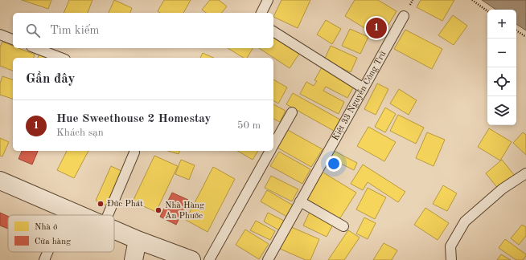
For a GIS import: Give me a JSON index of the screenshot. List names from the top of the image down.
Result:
{
  "streets": {
    "lane": ["Kiệt 33 Nguyễn Công Trứ"]
  },
  "places": ["Đức Phát", "Nhà Hàng An Phước"],
  "legend": ["Nhà ở", "Cửa hàng"],
  "page": {
    "map_buttons": ["+", "−"],
    "search": "Tìm kiếm",
    "pins": "1",
    "heading": "Gần đây",
    "list": [
      {
        "mark": "1",
        "name": "Hue Sweethouse 2 Homestay",
        "note": "Khách sạn",
        "value": "50 m"
      }
    ]
  }
}
